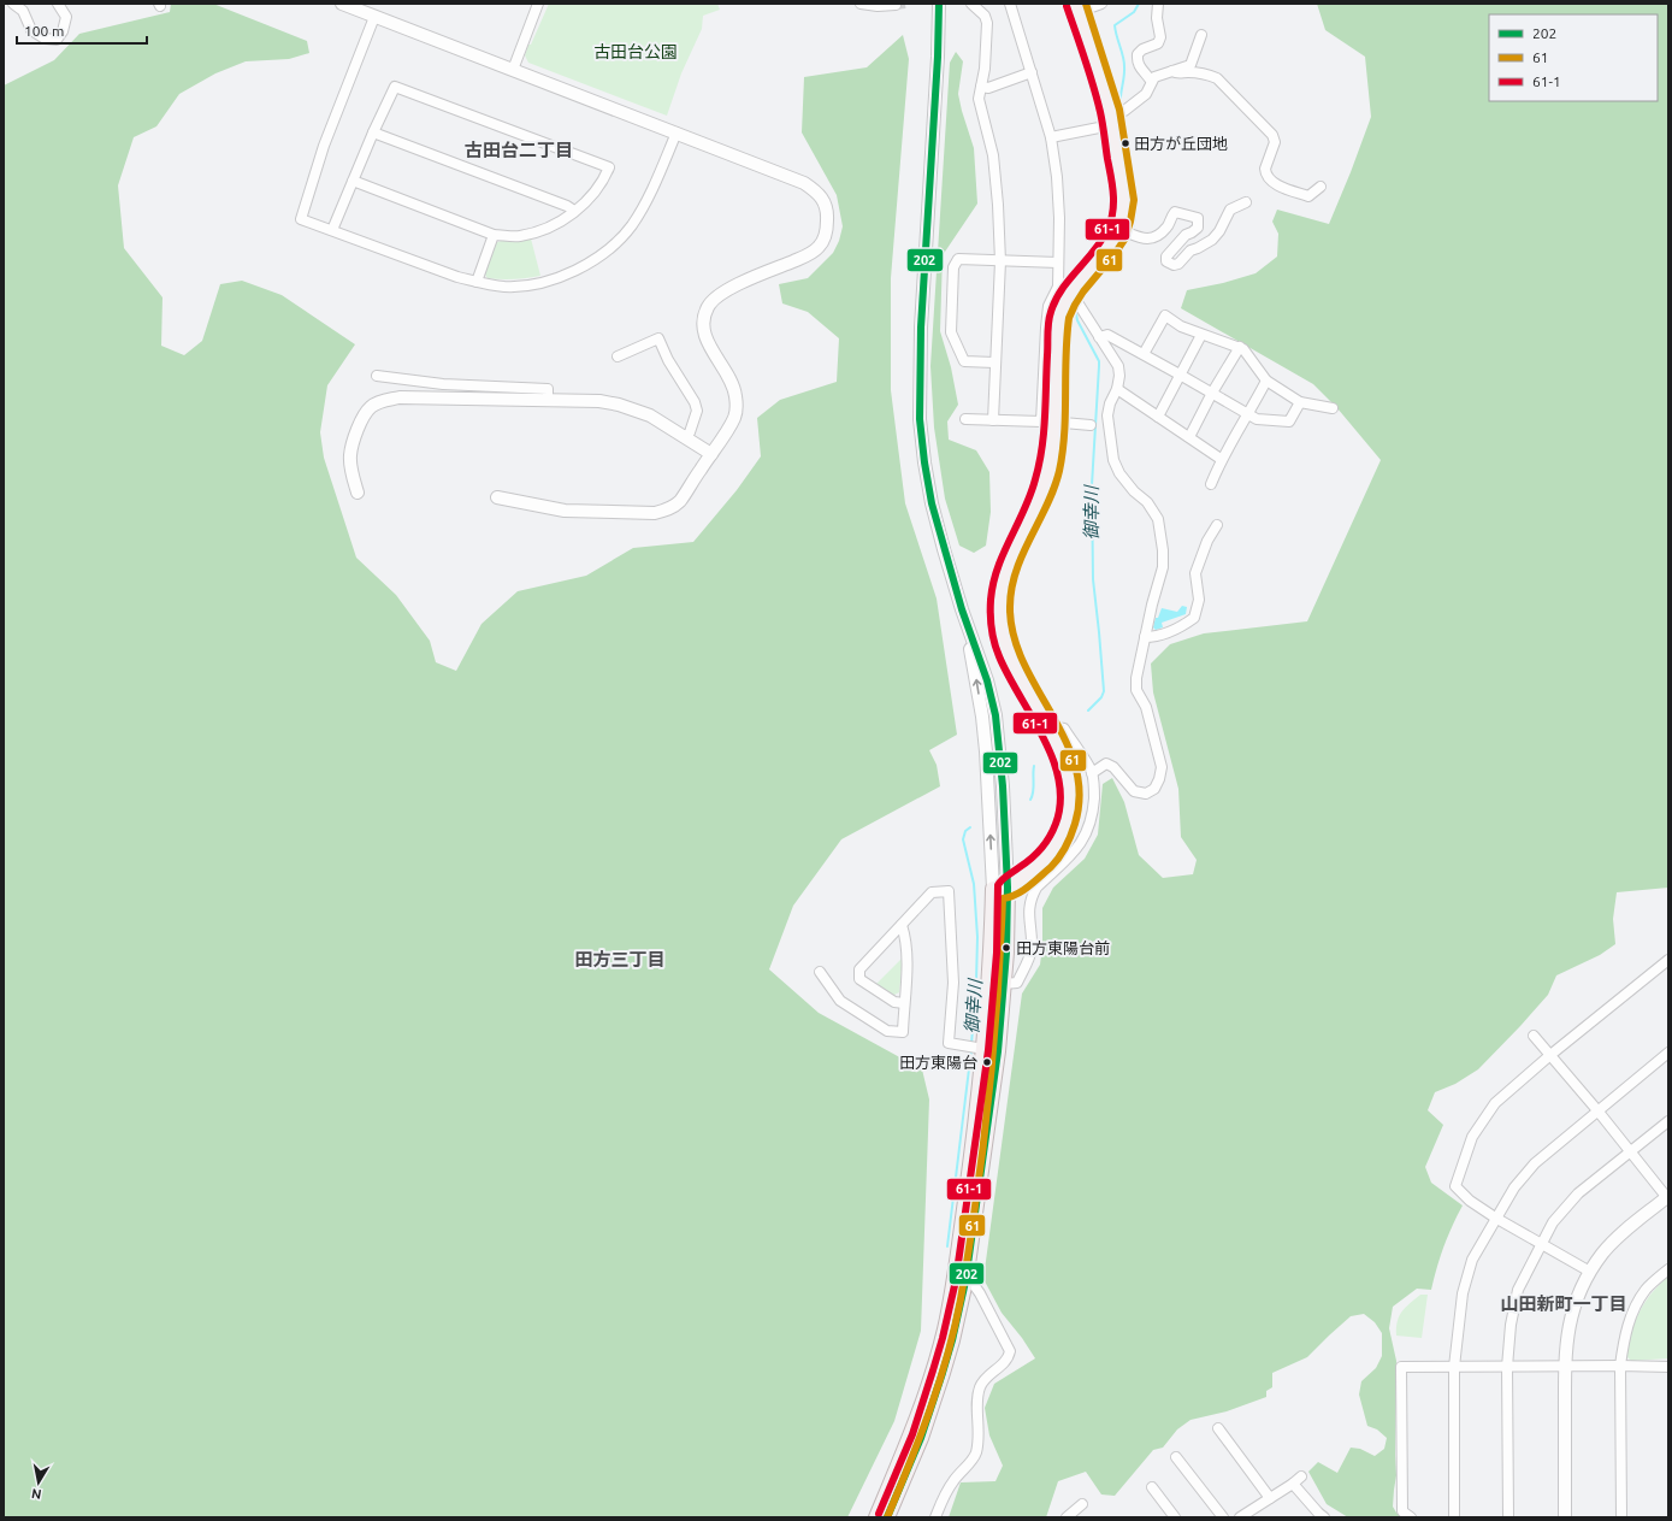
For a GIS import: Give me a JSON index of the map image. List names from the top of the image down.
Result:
{
  "districts": ["古田台二丁目", "田方三丁目", "山田新町一丁目"],
  "water": ["御幸川"],
  "parks": ["古田台公園"],
  "places": ["田方が丘団地", "田方東陽台前", "田方東陽台"],
  "lines": ["transit line 202", "transit line 61", "transit line 61-1"],
  "legend": ["202", "61", "61-1"],
  "scale_bar": "100 m",
  "north": "bottom"
}
